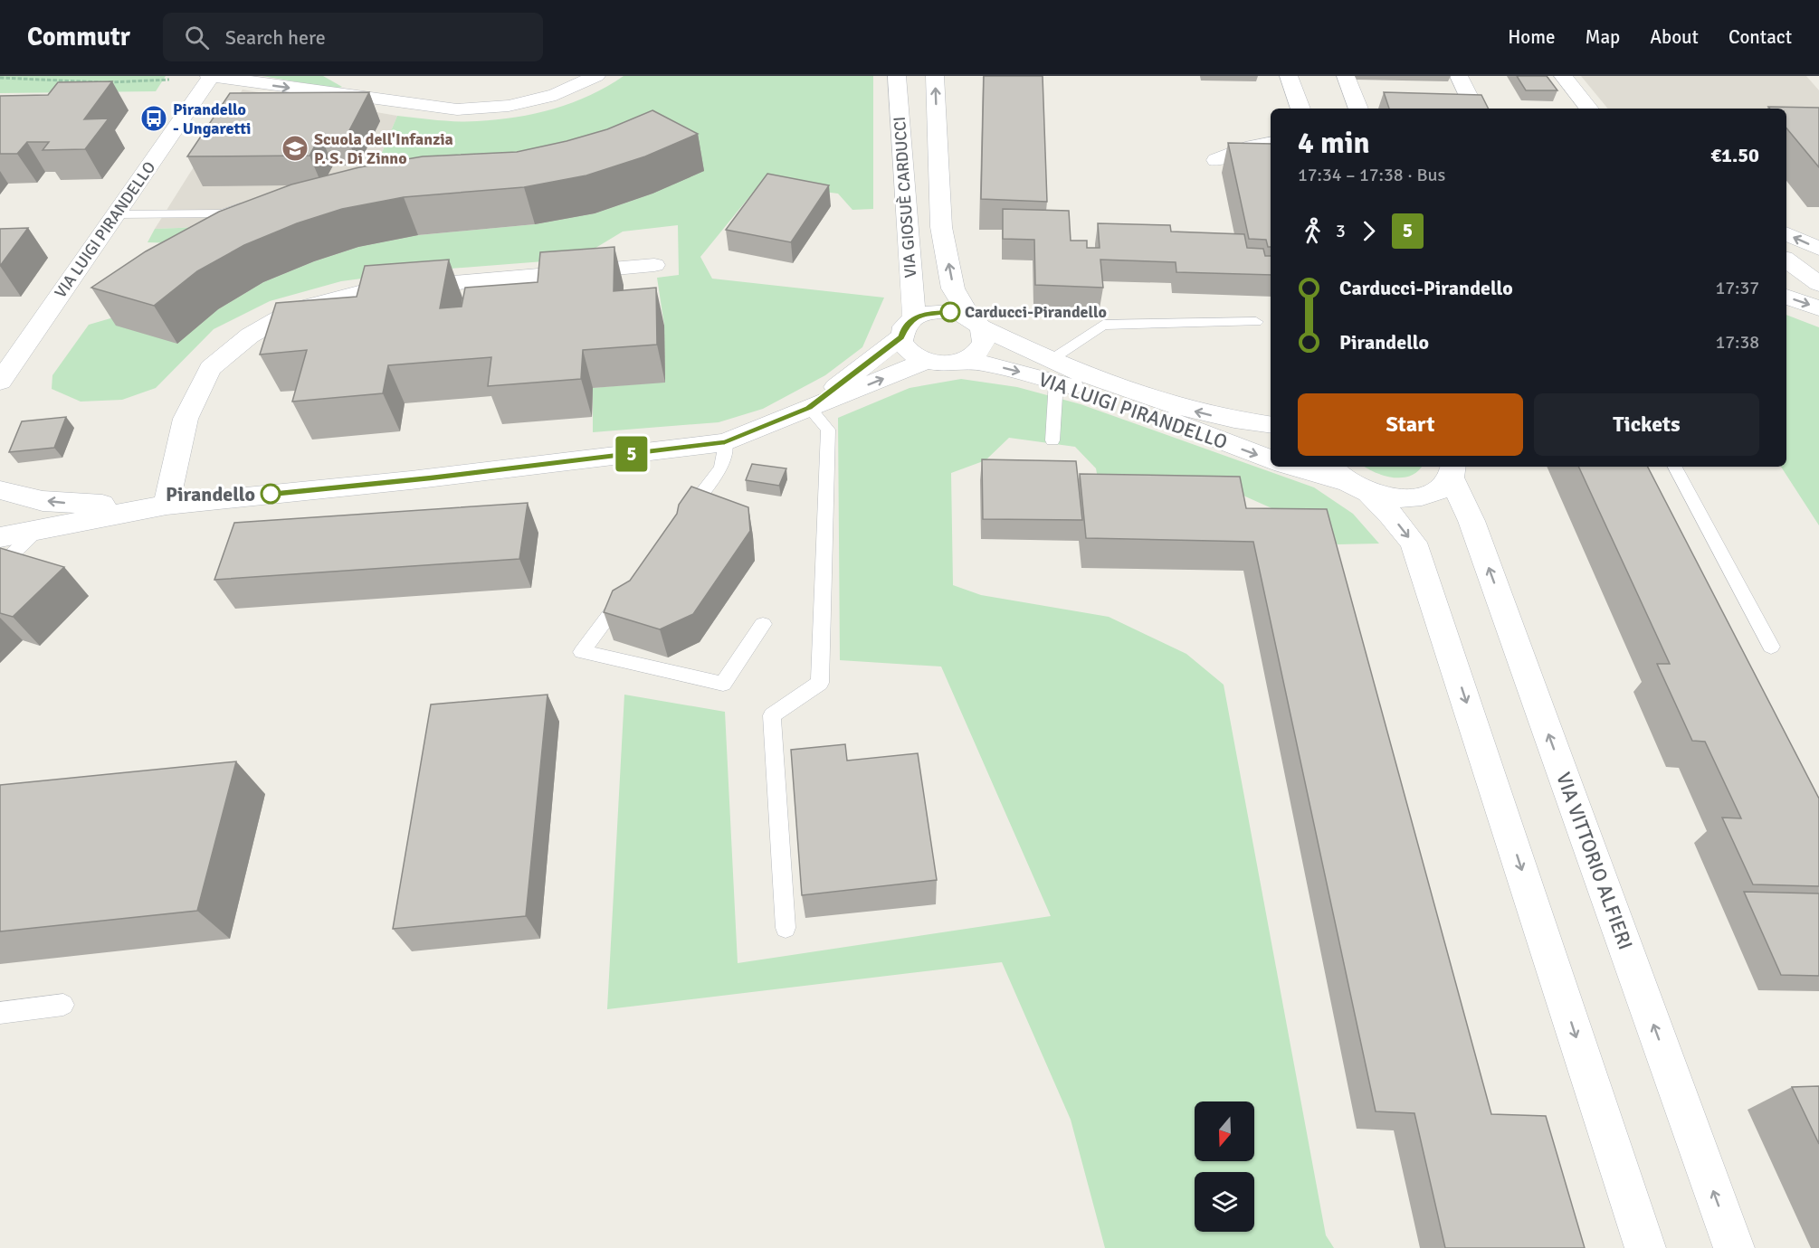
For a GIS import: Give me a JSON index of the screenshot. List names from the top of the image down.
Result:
{
  "streets": {
    "street": ["VIA GIOSUÈ CARDUCCI", "VIA LUIGI PIRANDELLO", "VIA VITTORIO ALFIERI"]
  },
  "crossings": [
    ["VIA GIOSUÈ CARDUCCI", "VIA LUIGI PIRANDELLO"]
  ],
  "places": {
    "bus stop": ["Pirandello - Ungaretti"],
    "school or university": ["Scuola dell'Infanzia P. S. Di Zinno"],
    "other": ["Carducci-Pirandello", "Pirandello"]
  },
  "lines": ["bus line 5"],
  "north": "bottom",
  "page": {
    "header": "Commutr",
    "search": "Search here",
    "nav": [
      "Home",
      "Map",
      "About",
      "Contact"
    ],
    "on_map": "5",
    "heading": ["4 min", "17:34 – 17:38 · Bus", "€1.50"],
    "legs": ["3", "5"],
    "list": [
      {
        "name": "Carducci-Pirandello",
        "value": "17:37"
      },
      {
        "name": "Pirandello",
        "value": "17:38"
      }
    ],
    "buttons": ["Start", "Tickets"]
  }
}
